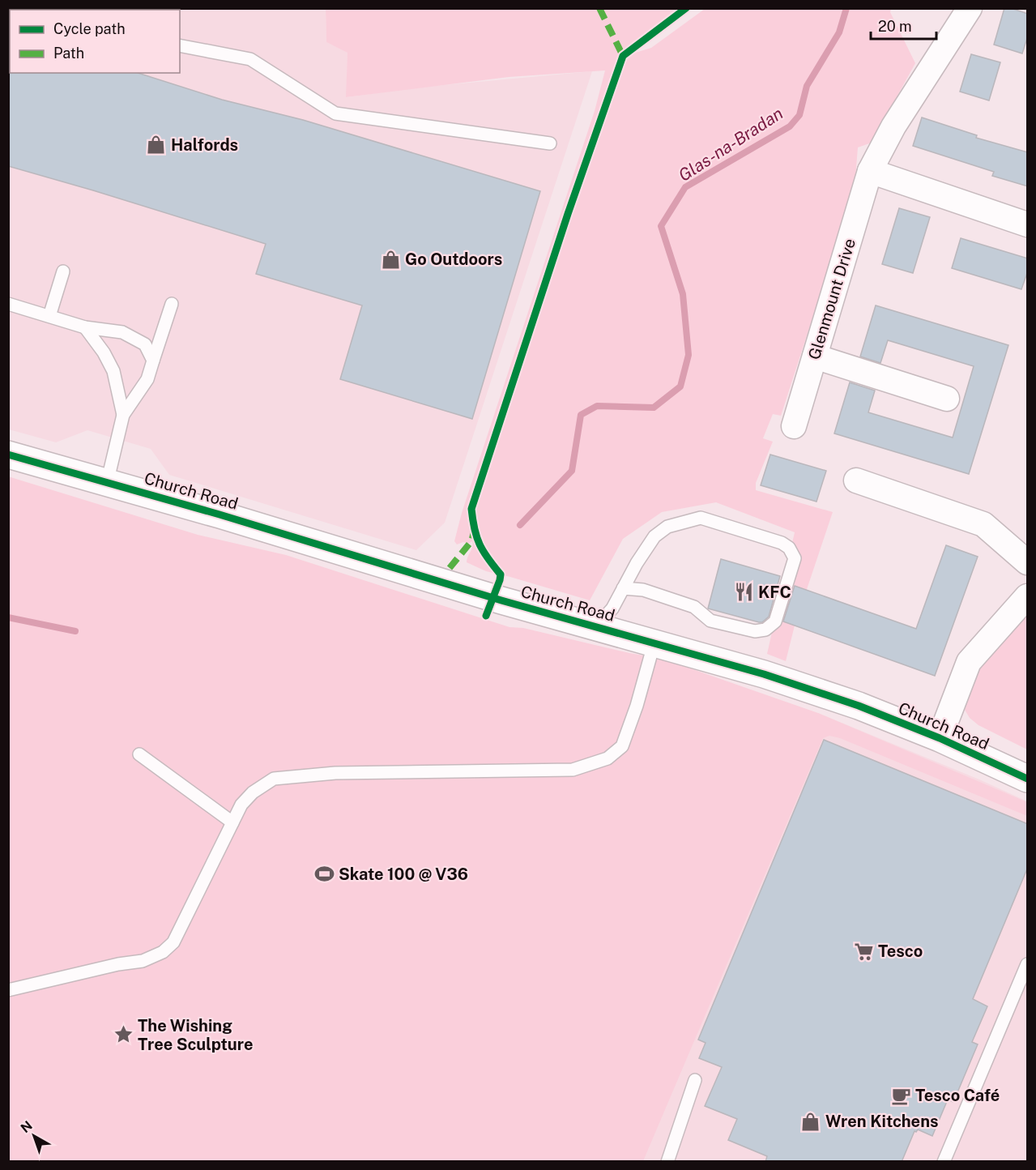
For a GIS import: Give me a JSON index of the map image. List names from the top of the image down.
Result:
{
  "streets": {
    "street": ["Glenmount Drive", "Church Road"]
  },
  "water": ["Glas-na-Bradan"],
  "places": {
    "shop": ["Halfords", "Go Outdoors", "Wren Kitchens"],
    "restaurant": ["KFC"],
    "sports": ["Skate 100 @ V36"],
    "supermarket": ["Tesco"],
    "place": ["The Wishing Tree Sculpture"],
    "cafe": ["Tesco Café"]
  },
  "legend": ["Cycle path", "Path"],
  "scale_bar": "20 m",
  "north": "top left"
}
